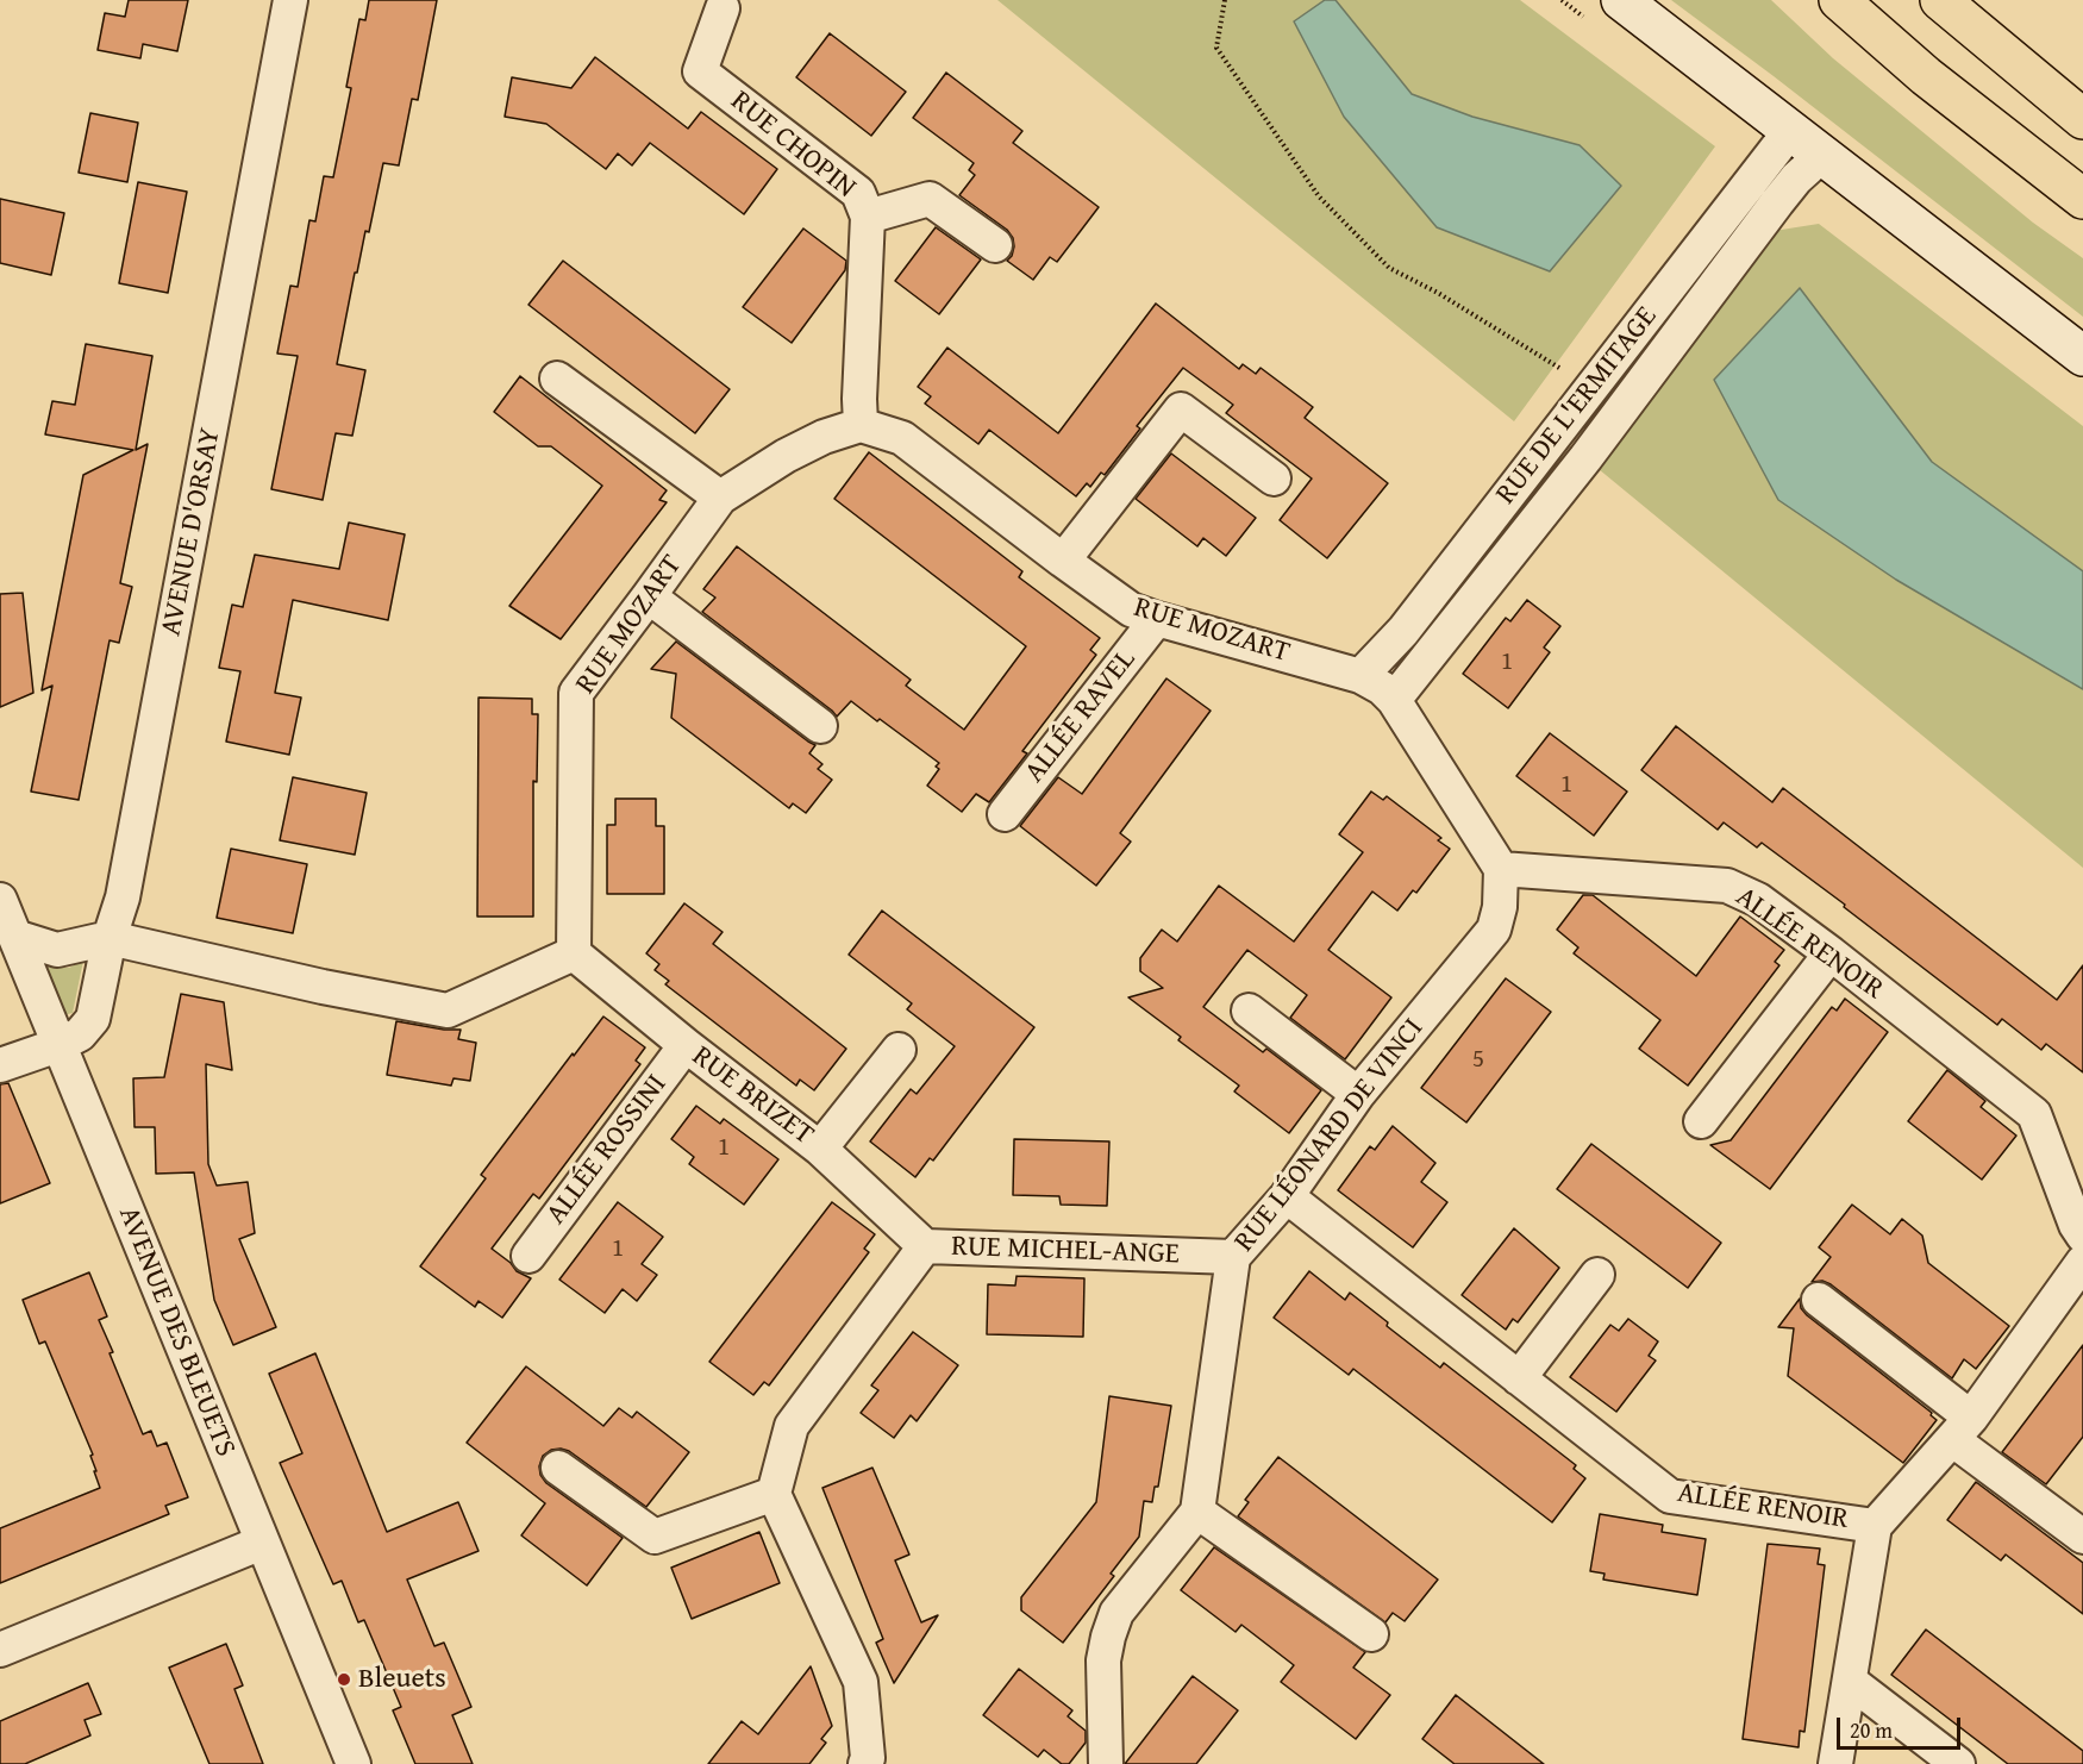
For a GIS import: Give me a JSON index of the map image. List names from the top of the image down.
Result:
{
  "streets": {
    "street": [
      "RUE CHOPIN",
      "RUE DE L'ERMITAGE",
      "AVENUE D'ORSAY",
      "RUE MOZART",
      "ALLÉE RAVEL",
      "ALLÉE RENOIR",
      "RUE BRIZET",
      "RUE LÉONARD DE VINCI",
      "ALLÉE ROSSINI",
      "RUE MICHEL-ANGE",
      "AVENUE DES BLEUETS"
    ]
  },
  "crossings": [
    ["RUE CHOPIN", "RUE MOZART"],
    ["RUE DE L'ERMITAGE", "RUE MOZART"],
    ["AVENUE D'ORSAY", "AVENUE DES BLEUETS"],
    ["RUE MOZART", "ALLÉE RAVEL"],
    ["RUE MOZART", "RUE BRIZET"],
    ["ALLÉE RENOIR", "RUE LÉONARD DE VINCI"],
    ["RUE BRIZET", "ALLÉE ROSSINI"],
    ["RUE BRIZET", "RUE MICHEL-ANGE"],
    ["RUE LÉONARD DE VINCI", "RUE MICHEL-ANGE"]
  ],
  "places": ["Bleuets"],
  "house_numbers": [
    "1",
    "1",
    "5",
    "1",
    "1"
  ],
  "scale_bar": "20 m"
}
